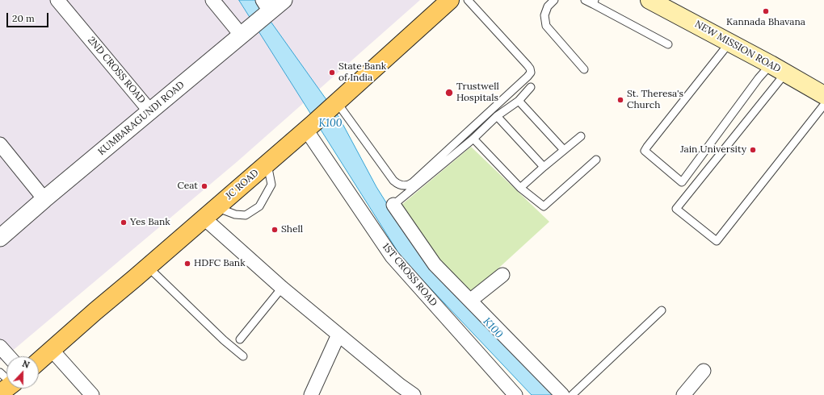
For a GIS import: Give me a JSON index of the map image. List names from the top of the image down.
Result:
{
  "streets": {
    "main road": ["NEW MISSION ROAD", "JC ROAD"],
    "street": ["2ND CROSS ROAD", "KUMBARAGUNDI ROAD", "1ST CROSS ROAD"]
  },
  "crossings": [
    ["2ND CROSS ROAD", "KUMBARAGUNDI ROAD"],
    ["JC ROAD", "1ST CROSS ROAD"]
  ],
  "water": ["K100"],
  "places": [
    "Kannada Bhavana",
    "State Bank of India",
    "Trustwell Hospitals",
    "St. Theresa's Church",
    "Jain University",
    "Ceat",
    "Yes Bank",
    "Shell",
    "HDFC Bank"
  ],
  "scale_bar": "20 m",
  "north": "top"
}
